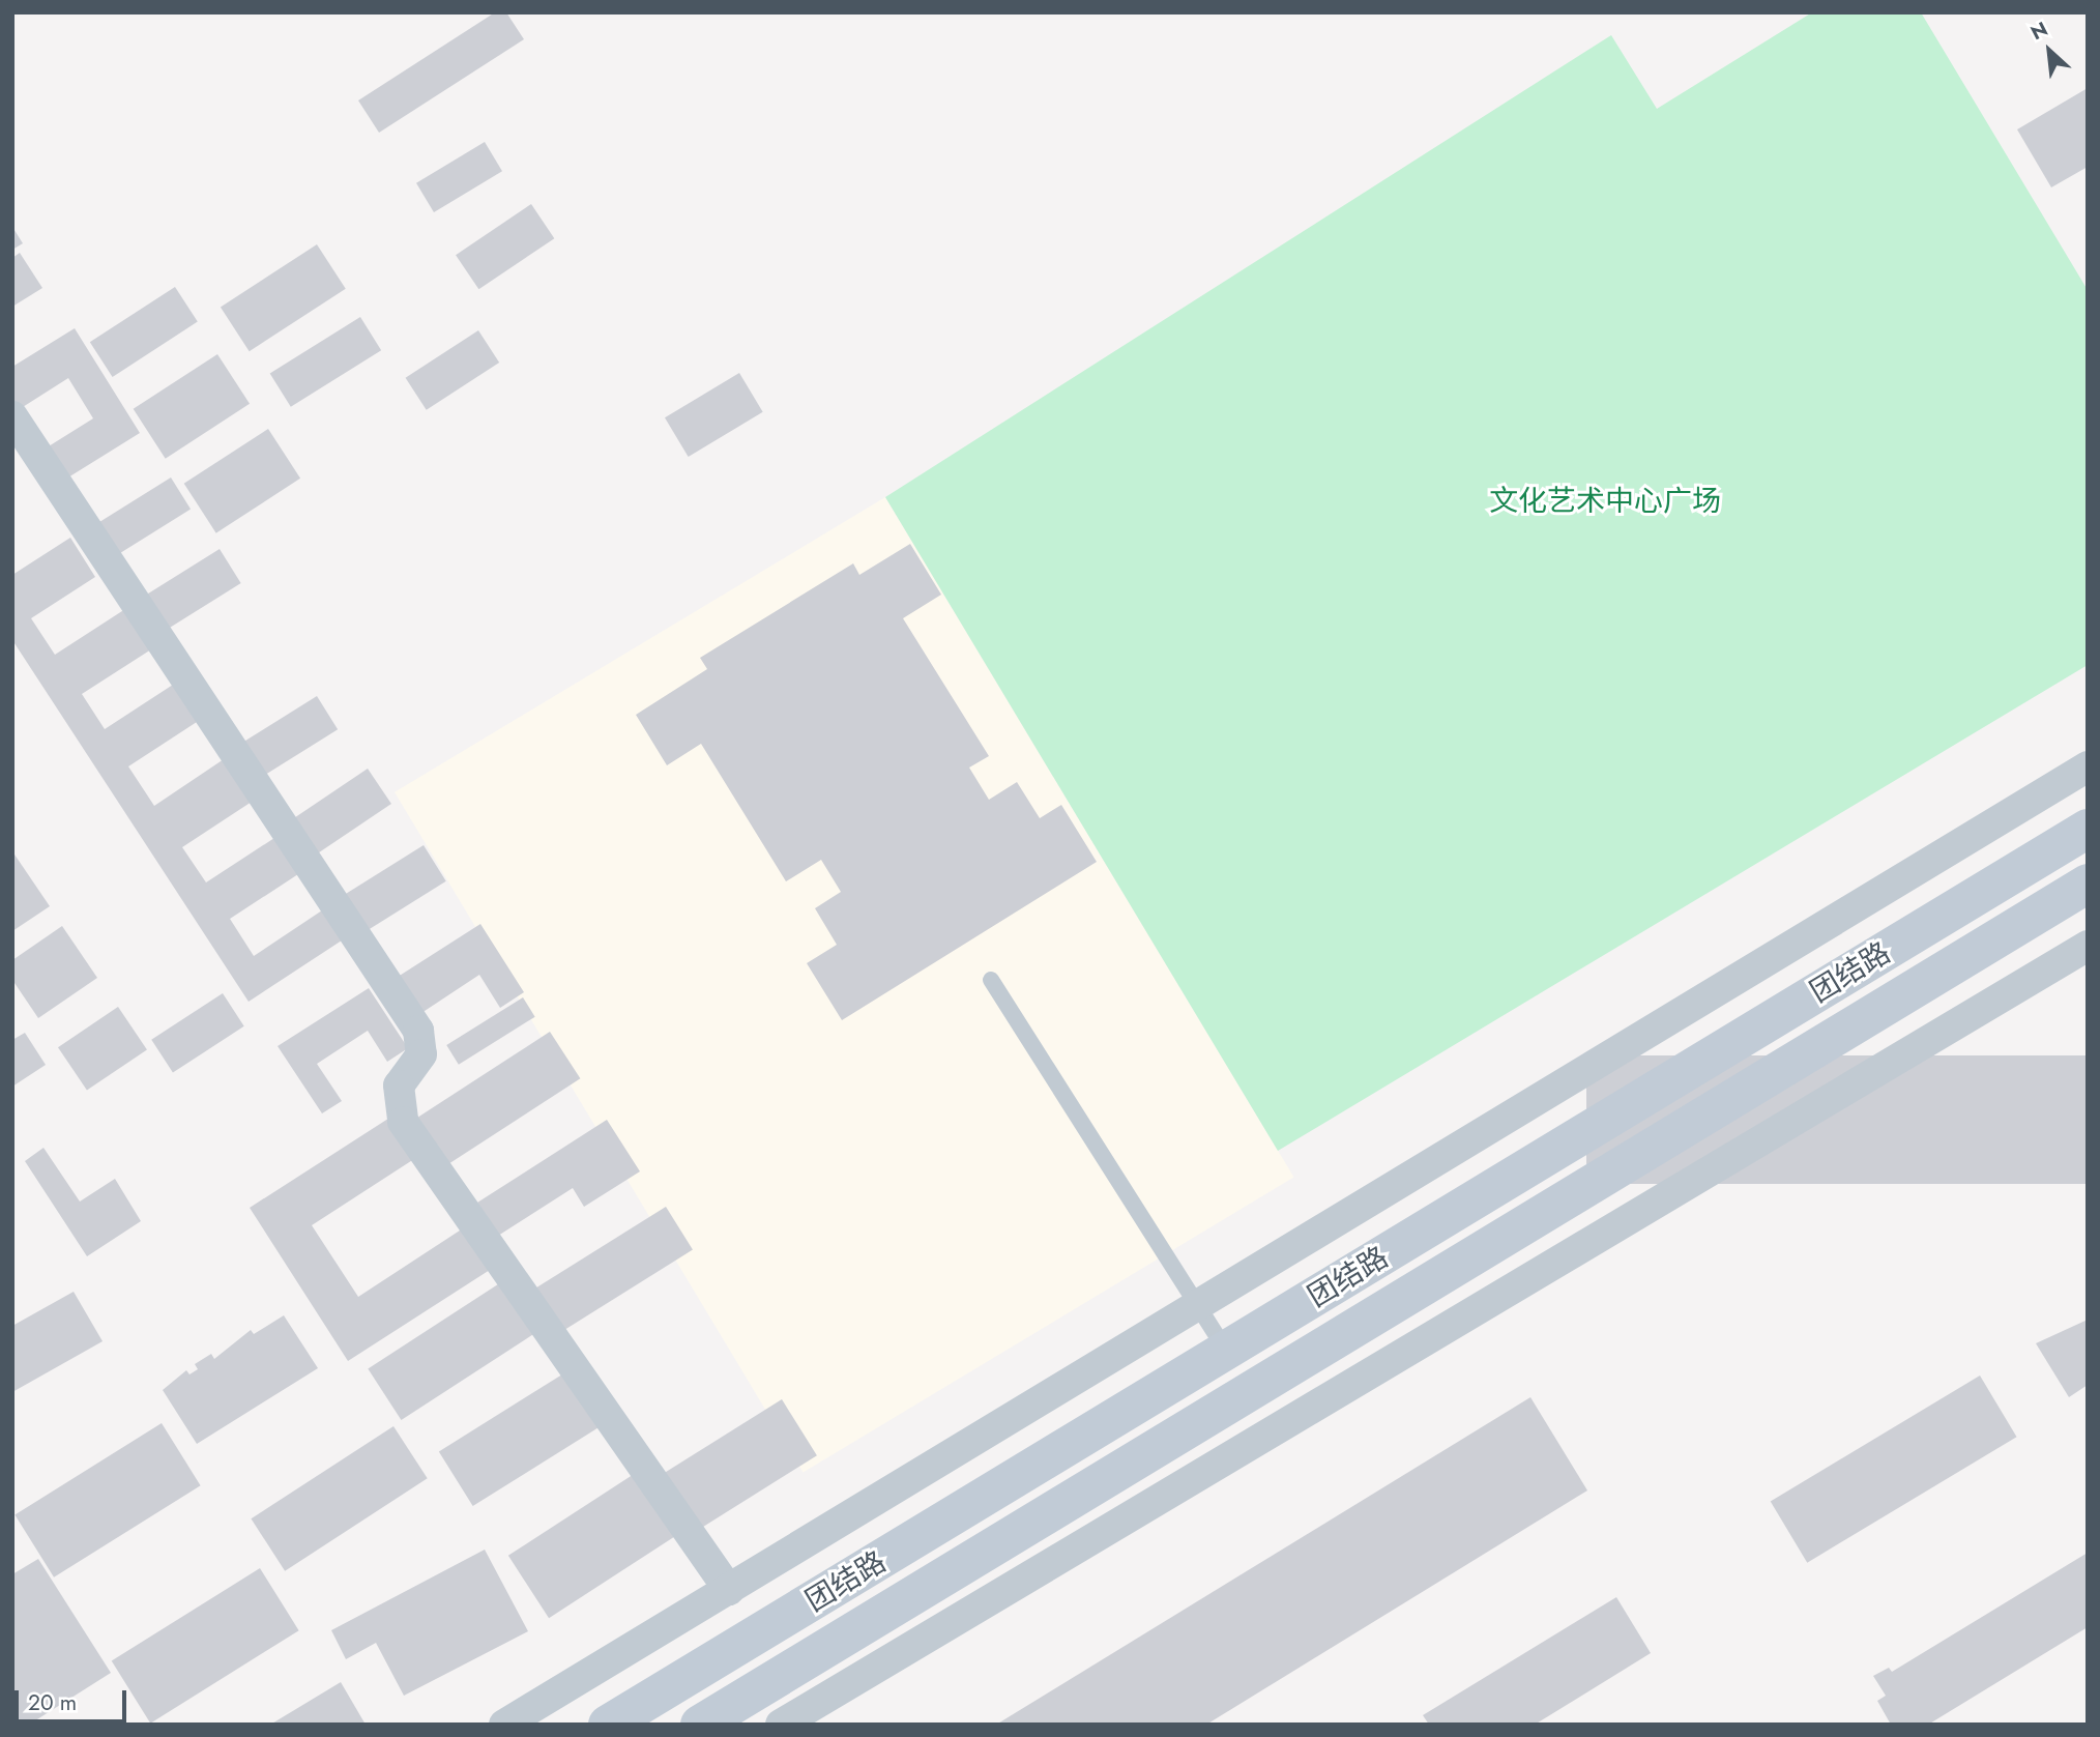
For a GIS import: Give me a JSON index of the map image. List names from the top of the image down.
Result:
{
  "streets": {
    "main road": ["团结路"]
  },
  "parks": ["文化艺术中心广场"],
  "scale_bar": "20 m",
  "north": "top left"
}
